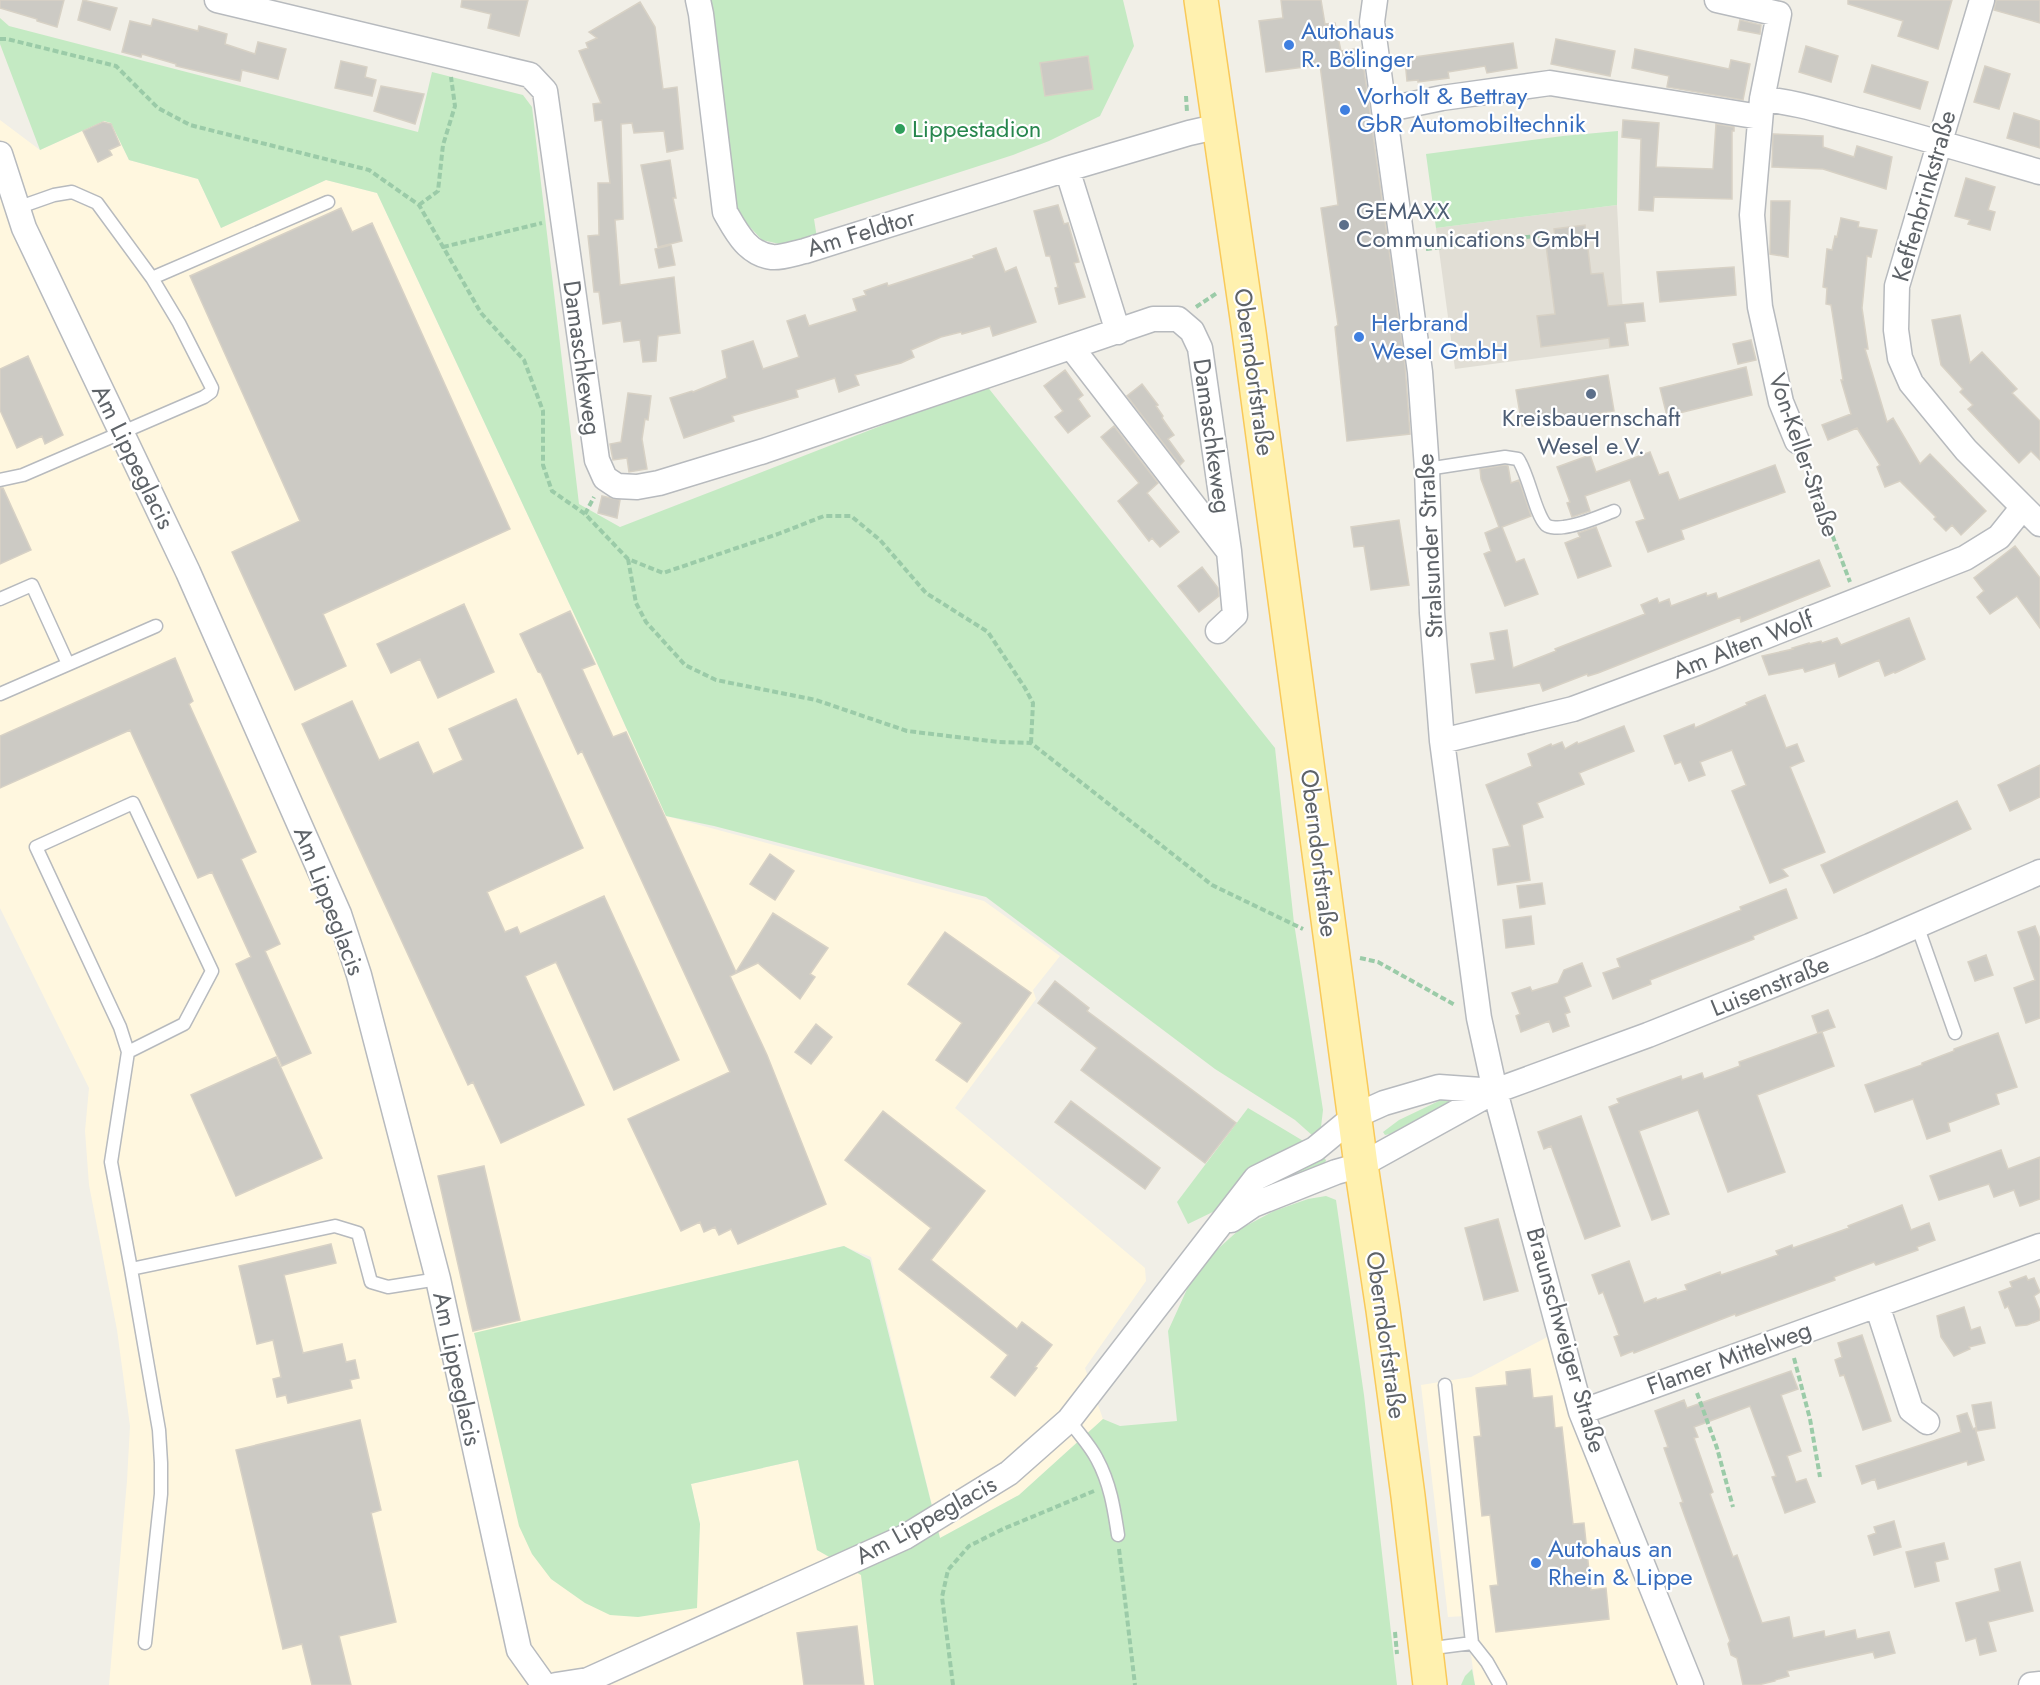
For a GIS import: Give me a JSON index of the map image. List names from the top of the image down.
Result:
{
  "streets": {
    "main road": ["Oberndorfstraße"],
    "street": [
      "Keffenbrinkstraße",
      "Am Feldtor",
      "Damaschkeweg",
      "Von-Keller-Straße",
      "Am Lippeglacis",
      "Stralsunder Straße",
      "Am Alten Wolf",
      "Luisenstraße",
      "Braunschweiger Straße",
      "Flamer Mittelweg"
    ]
  },
  "crossings": [
    ["Keffenbrinkstraße", "Am Alten Wolf"],
    ["Am Feldtor", "Oberndorfstraße"],
    ["Oberndorfstraße", "Am Lippeglacis"],
    ["Oberndorfstraße", "Luisenstraße"],
    ["Von-Keller-Straße", "Am Alten Wolf"],
    ["Am Lippeglacis", "Luisenstraße"],
    ["Stralsunder Straße", "Am Alten Wolf"],
    ["Stralsunder Straße", "Luisenstraße"],
    ["Stralsunder Straße", "Braunschweiger Straße"],
    ["Luisenstraße", "Braunschweiger Straße"],
    ["Braunschweiger Straße", "Flamer Mittelweg"]
  ],
  "places": [
    "Autohaus R. Bölinger",
    "Vorholt & Bettray GbR Automobiltechnik",
    "Lippestadion",
    "GEMAXX Communications GmbH",
    "Herbrand Wesel GmbH",
    "Kreisbauernschaft Wesel e.V.",
    "Autohaus an Rhein & Lippe"
  ]
}
